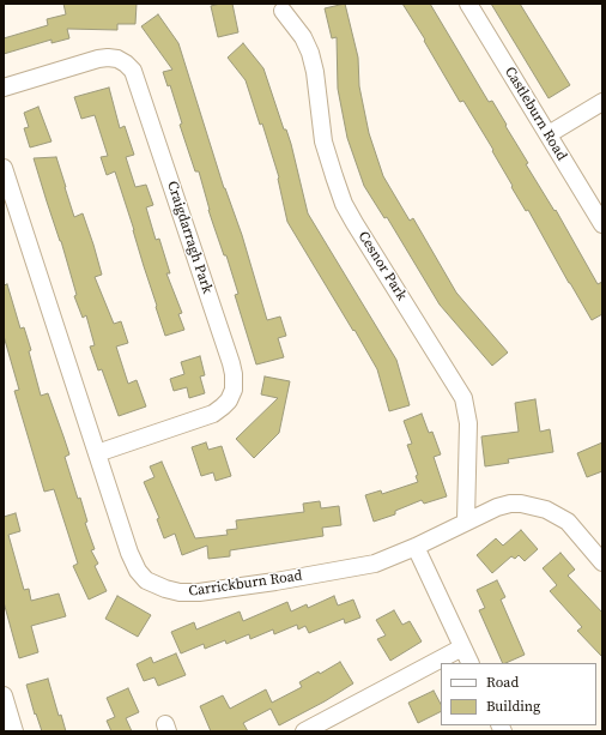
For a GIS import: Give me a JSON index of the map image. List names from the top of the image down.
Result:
{
  "streets": {
    "street": [
      "Castleburn Road",
      "Craigdarragh Park",
      "Cesnor Park",
      "Carrickburn Road"
    ]
  },
  "crossings": [
    ["Craigdarragh Park", "Carrickburn Road"],
    ["Cesnor Park", "Carrickburn Road"]
  ],
  "legend": ["Road", "Building"]
}
